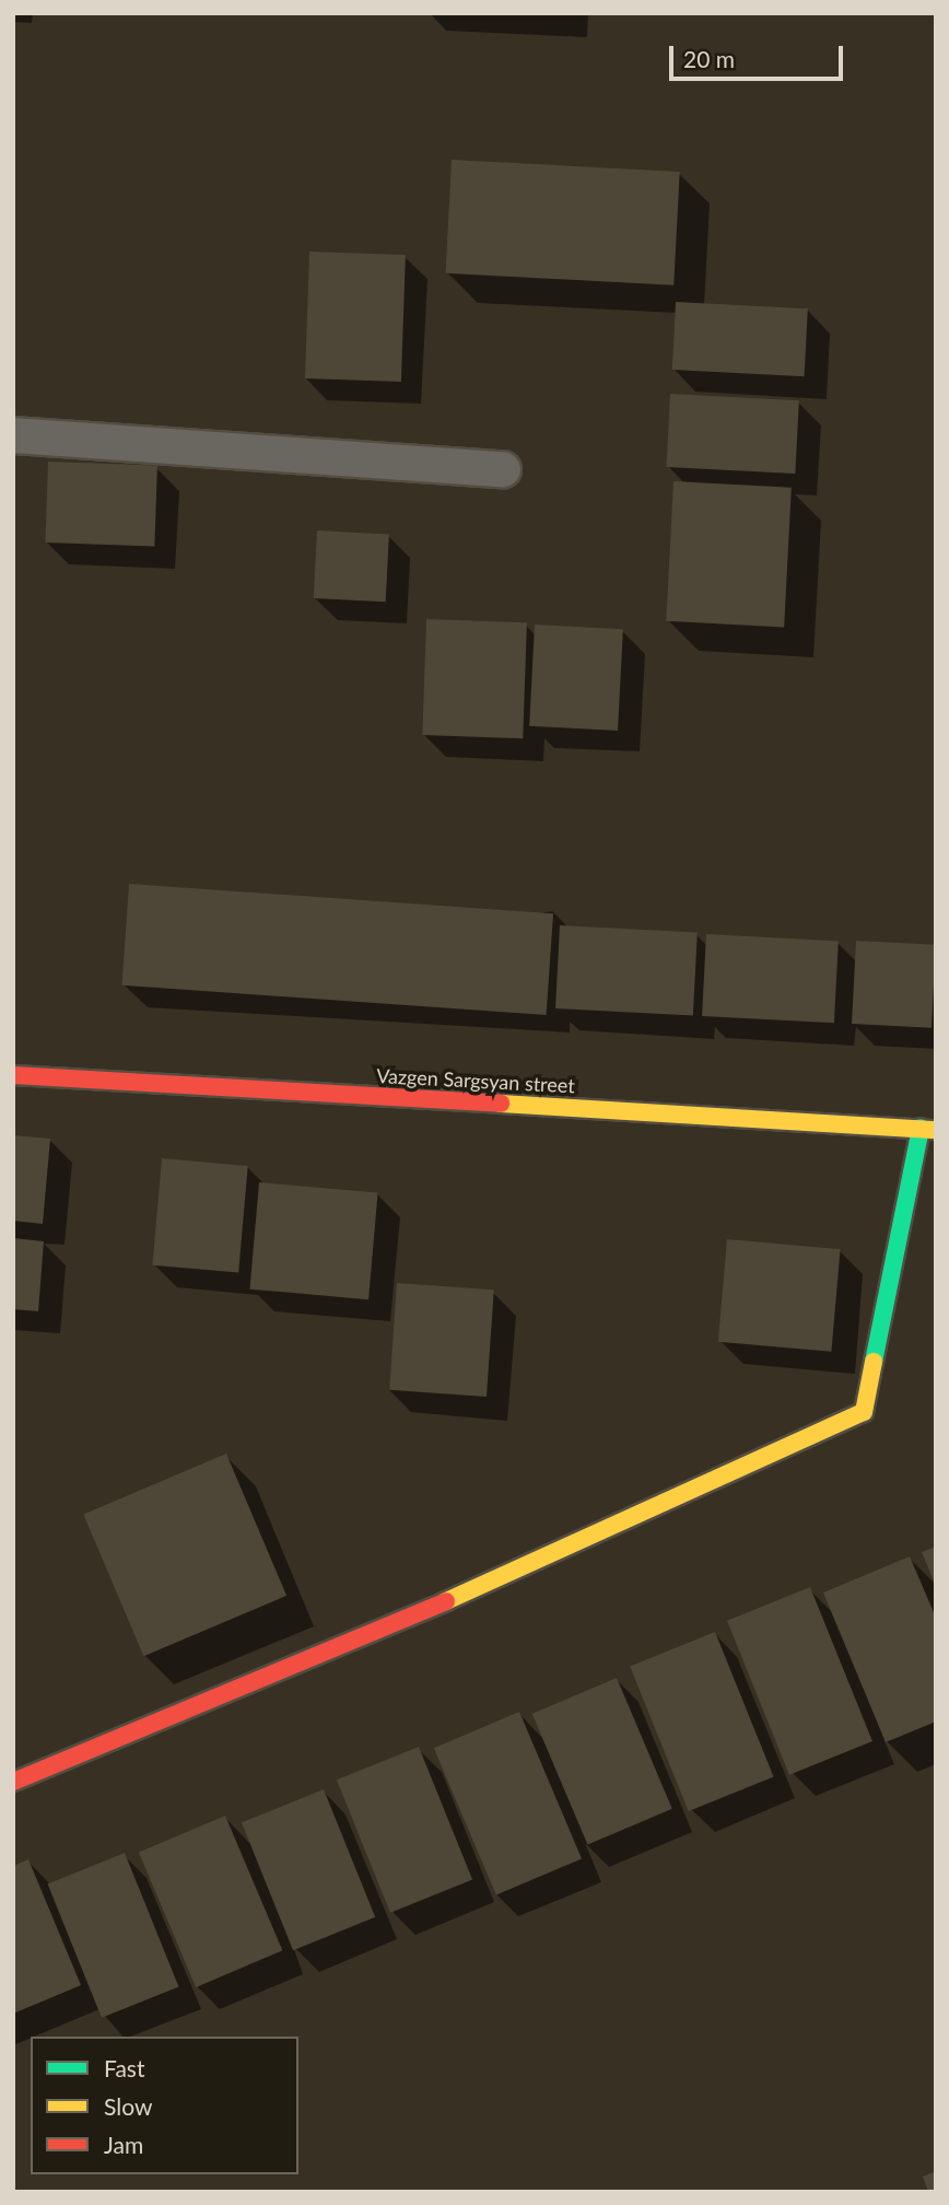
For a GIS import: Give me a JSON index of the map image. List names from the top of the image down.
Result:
{
  "streets": {
    "street": ["Vazgen Sargsyan street"]
  },
  "legend": ["Fast", "Slow", "Jam"],
  "scale_bar": "20 m"
}
